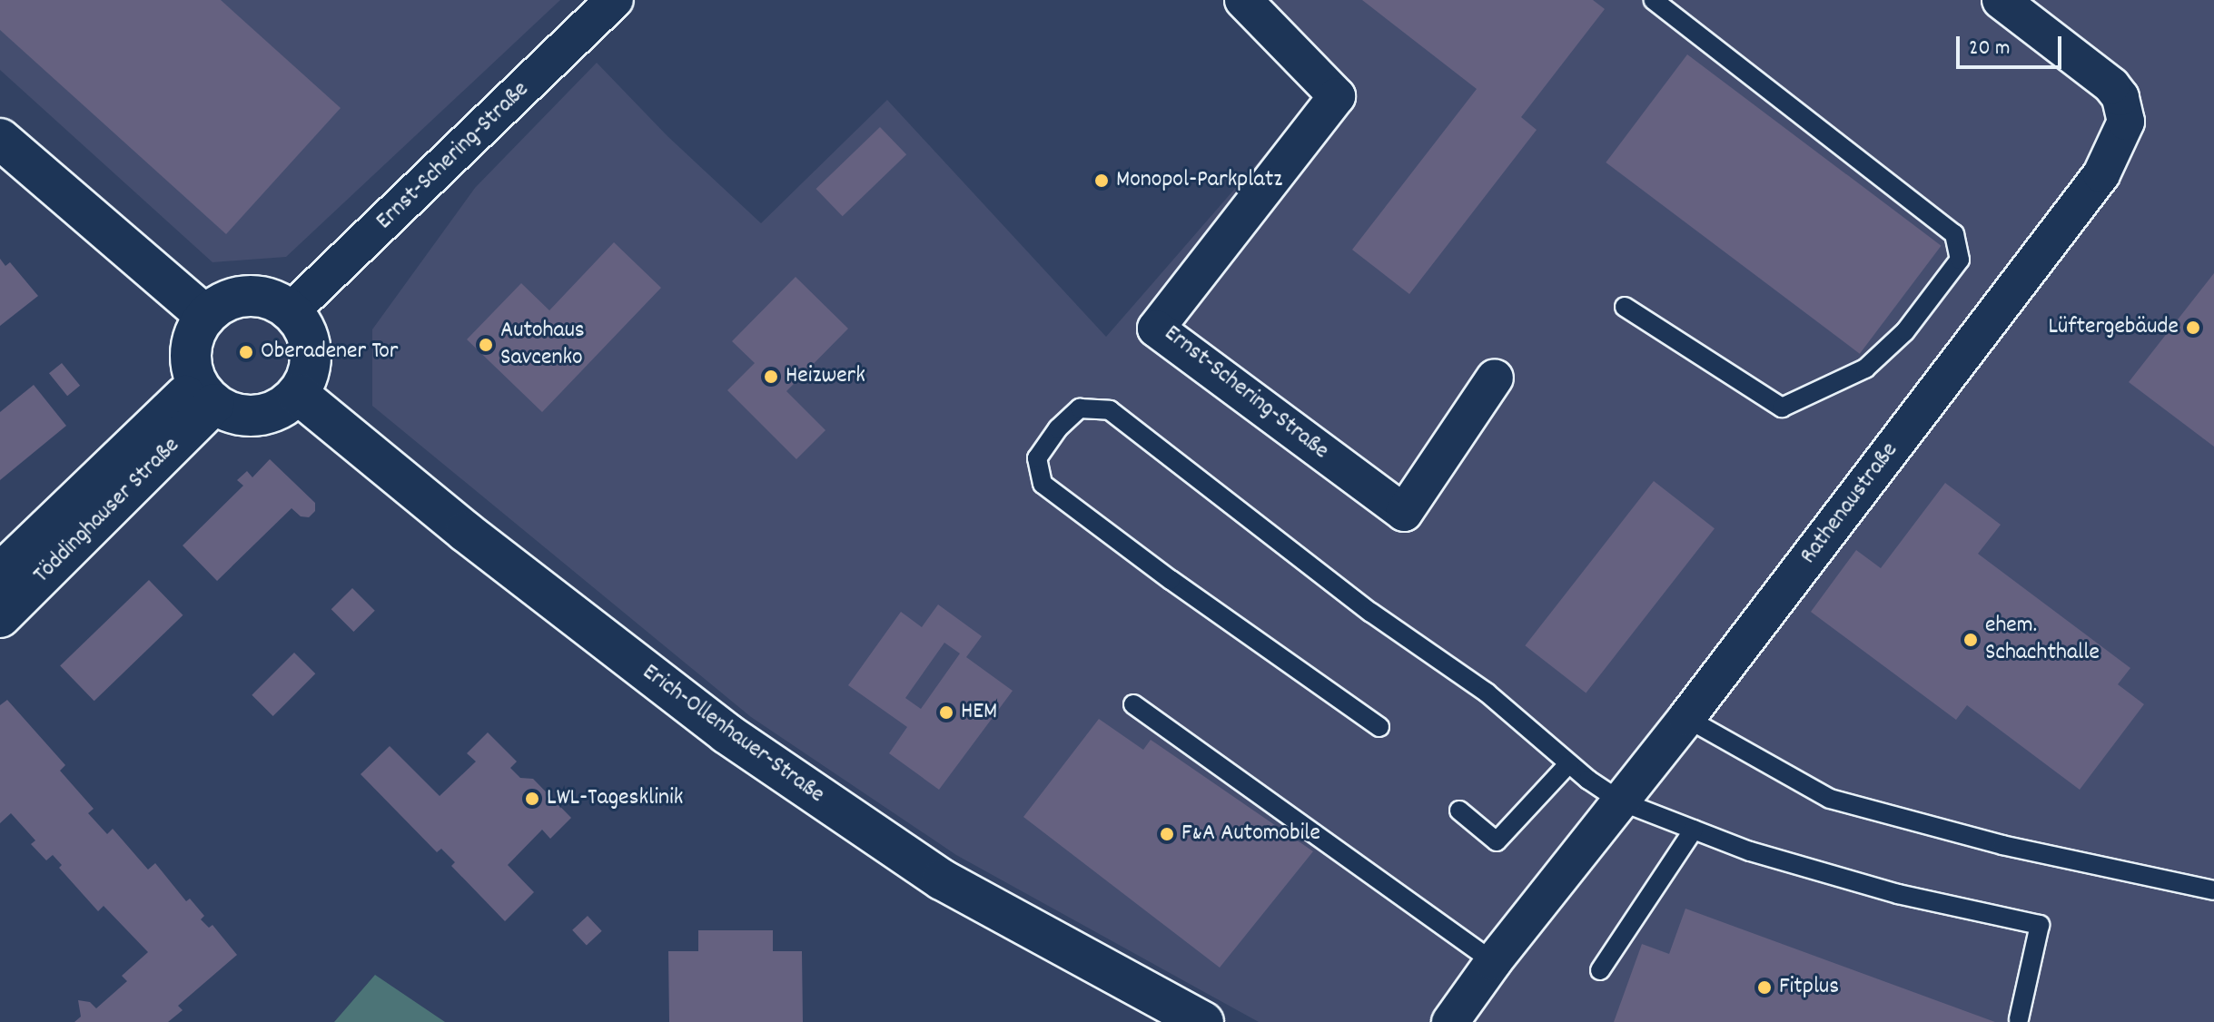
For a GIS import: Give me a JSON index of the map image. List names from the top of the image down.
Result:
{
  "streets": {
    "street": [
      "Ernst-Schering-Straße",
      "Rathenaustraße",
      "Töddinghauser Straße",
      "Erich-Ollenhauer-Straße"
    ]
  },
  "crossings": [
    ["Ernst-Schering-Straße", "Töddinghauser Straße"],
    ["Ernst-Schering-Straße", "Erich-Ollenhauer-Straße"],
    ["Töddinghauser Straße", "Erich-Ollenhauer-Straße"]
  ],
  "places": [
    "Monopol-Parkplatz",
    "Lüftergebäude",
    "Autohaus Savcenko",
    "Oberadener Tor",
    "Heizwerk",
    "ehem. Schachthalle",
    "HEM",
    "LWL-Tagesklinik",
    "F&A Automobile",
    "Fitplus"
  ],
  "scale_bar": "20 m"
}
